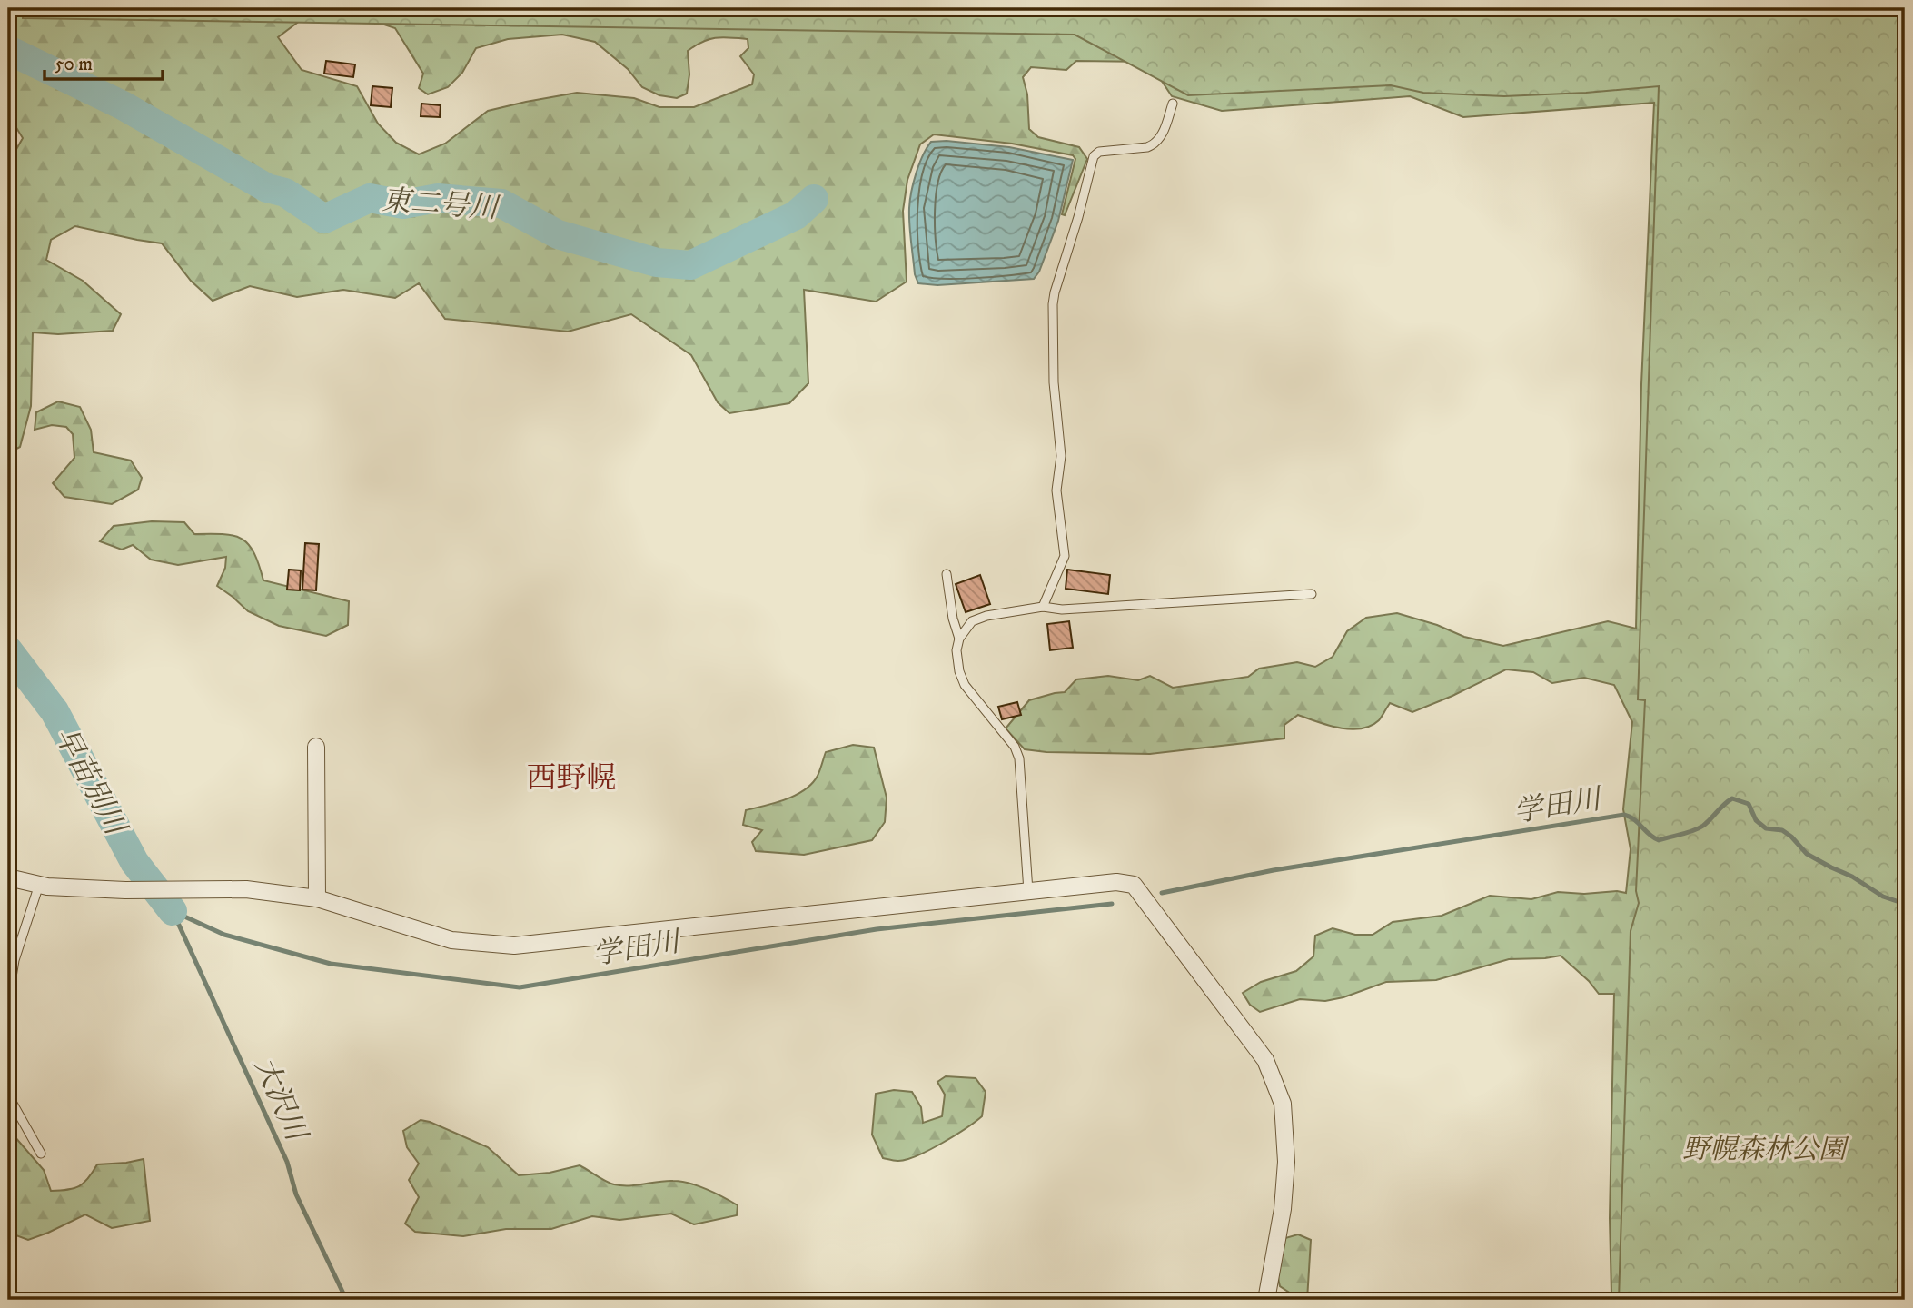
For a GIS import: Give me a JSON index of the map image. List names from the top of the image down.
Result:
{
  "districts": ["西野幌"],
  "water": [
    "東二号川",
    "早苗別川",
    "学田川",
    "大沢川"
  ],
  "parks": ["野幌森林公園"],
  "scale_bar": "50 m"
}
